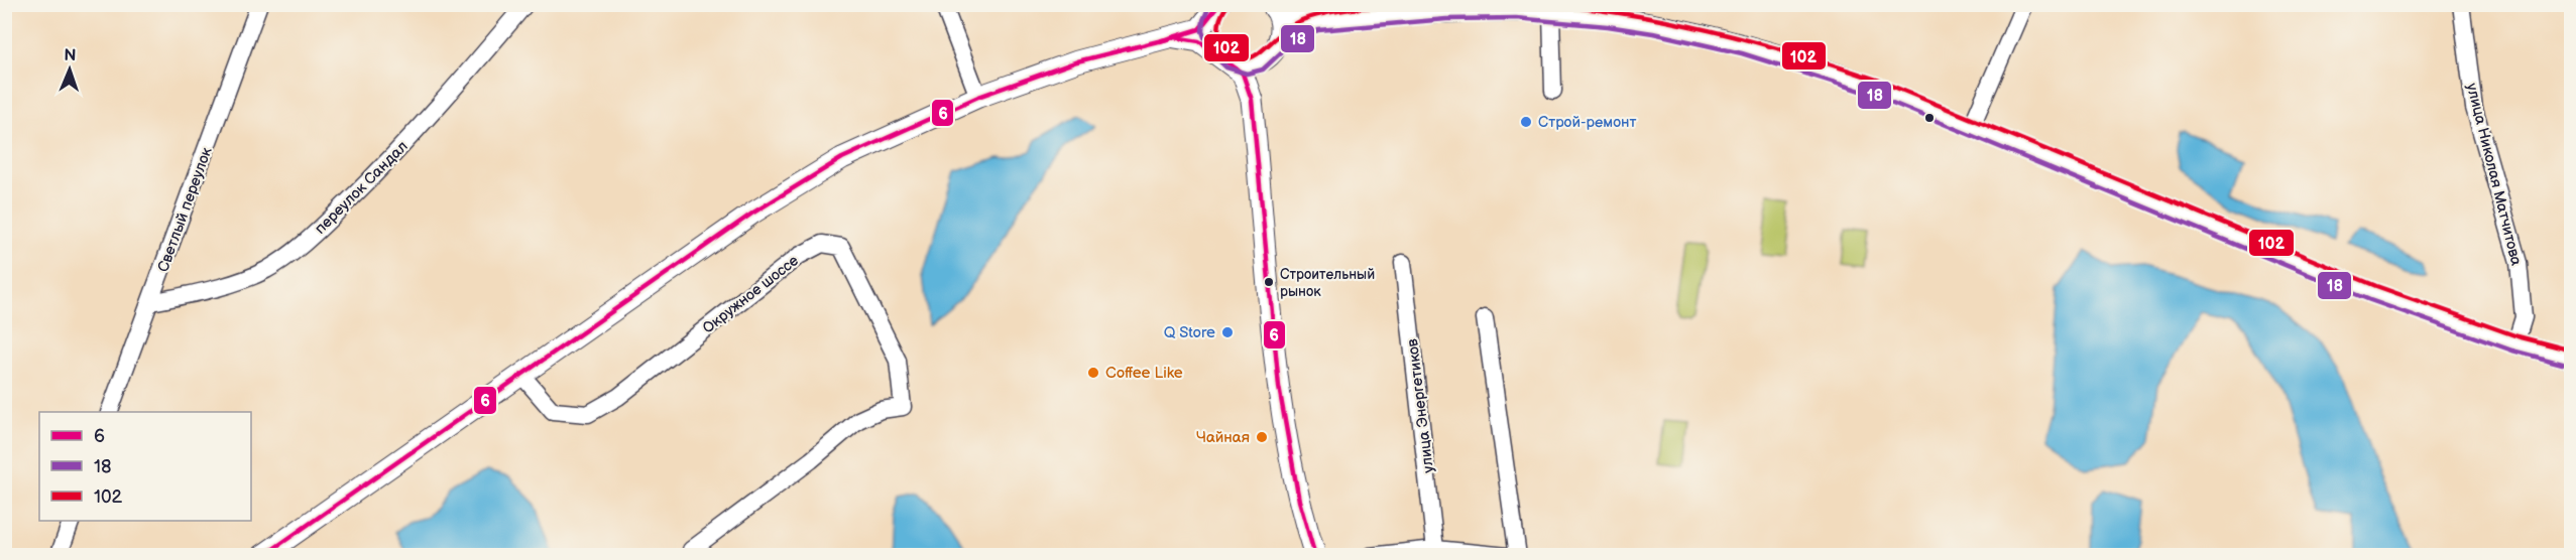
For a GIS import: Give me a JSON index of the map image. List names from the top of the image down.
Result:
{
  "streets": {
    "street": [
      "улица Николая Матчитова",
      "переулок Сандал",
      "Светлый переулок",
      "Окружное шоссе",
      "улица Энергетиков"
    ]
  },
  "crossings": [
    ["переулок Сандал", "Светлый переулок"]
  ],
  "places": [
    "Строй-ремонт",
    "Строительный рынок",
    "Q Store",
    "Coffee Like",
    "Чайная"
  ],
  "lines": ["transit line 6", "transit line 18", "transit line 102"],
  "legend": ["6", "18", "102"],
  "north": "top"
}
